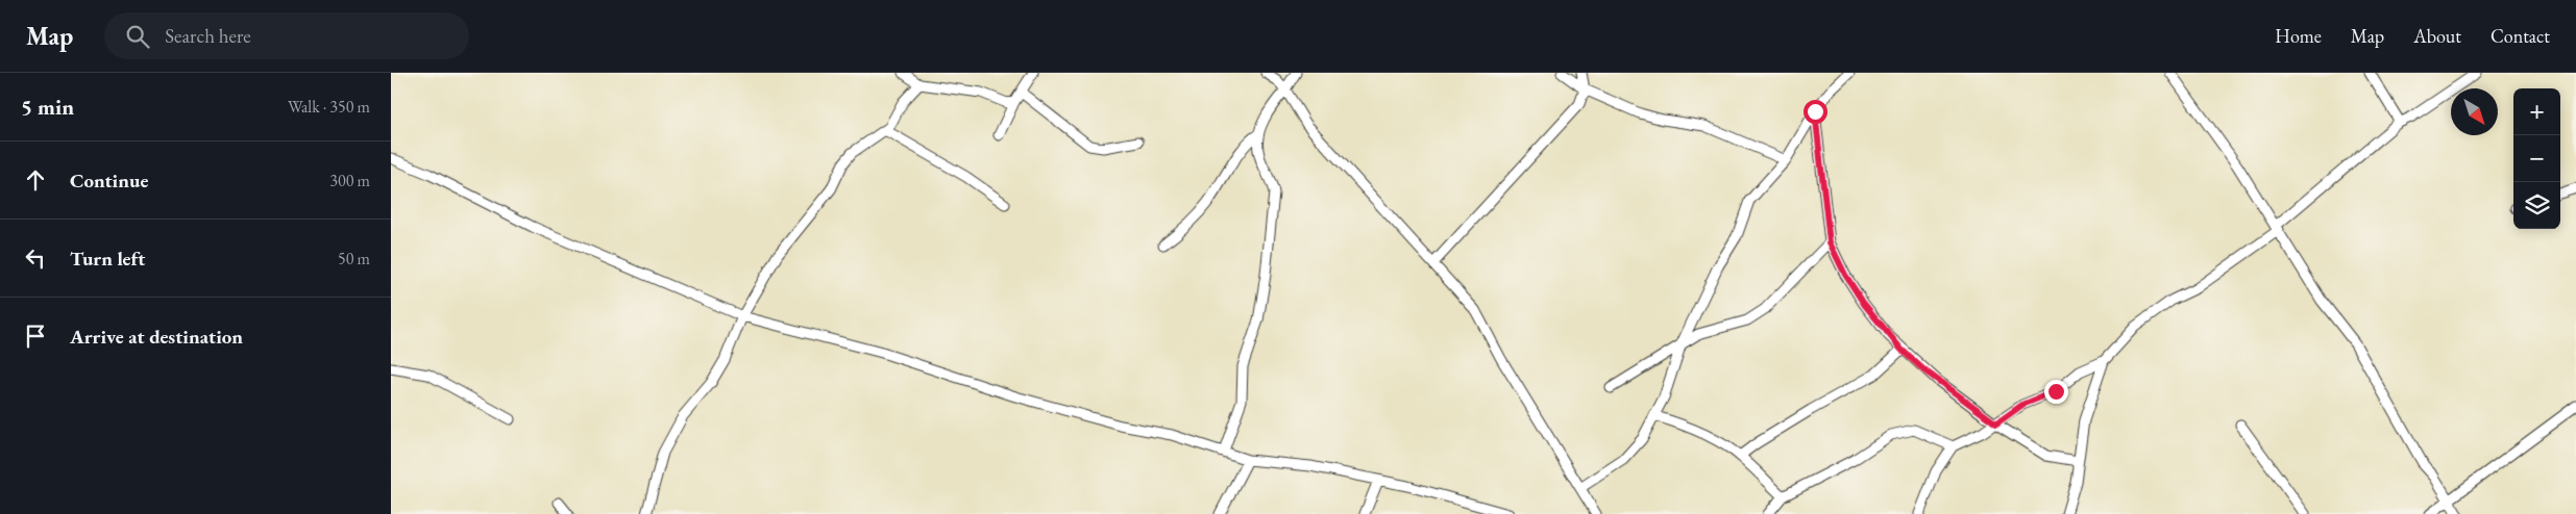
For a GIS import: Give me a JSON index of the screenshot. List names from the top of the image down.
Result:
{
  "north": "bottom right",
  "page": {
    "header": "Map",
    "search": "Search here",
    "nav": [
      "Home",
      "Map",
      "About",
      "Contact"
    ],
    "heading": ["5 min", "Walk · 350 m"],
    "map_buttons": ["+", "−"],
    "list": [
      ["Continue", "300 m"],
      ["Turn left", "50 m"],
      "Arrive at destination"
    ]
  }
}
